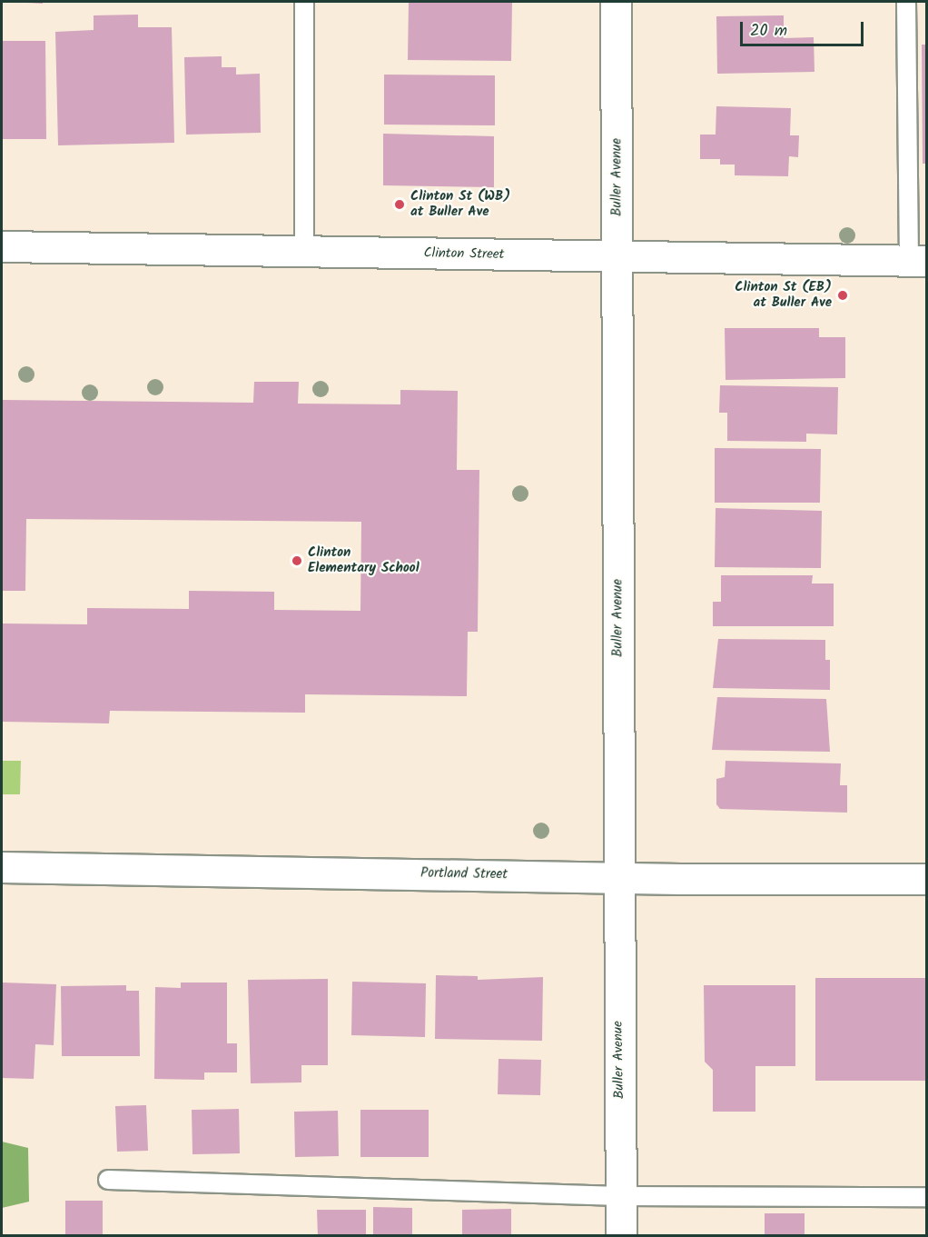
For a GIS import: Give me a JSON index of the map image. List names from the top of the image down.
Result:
{
  "streets": {
    "street": ["Buller Avenue", "Clinton Street", "Portland Street"]
  },
  "crossings": [
    ["Buller Avenue", "Clinton Street"],
    ["Buller Avenue", "Portland Street"]
  ],
  "places": ["Clinton St (WB) at Buller Ave", "Clinton St (EB) at Buller Ave", "Clinton Elementary School"],
  "scale_bar": "20 m"
}
